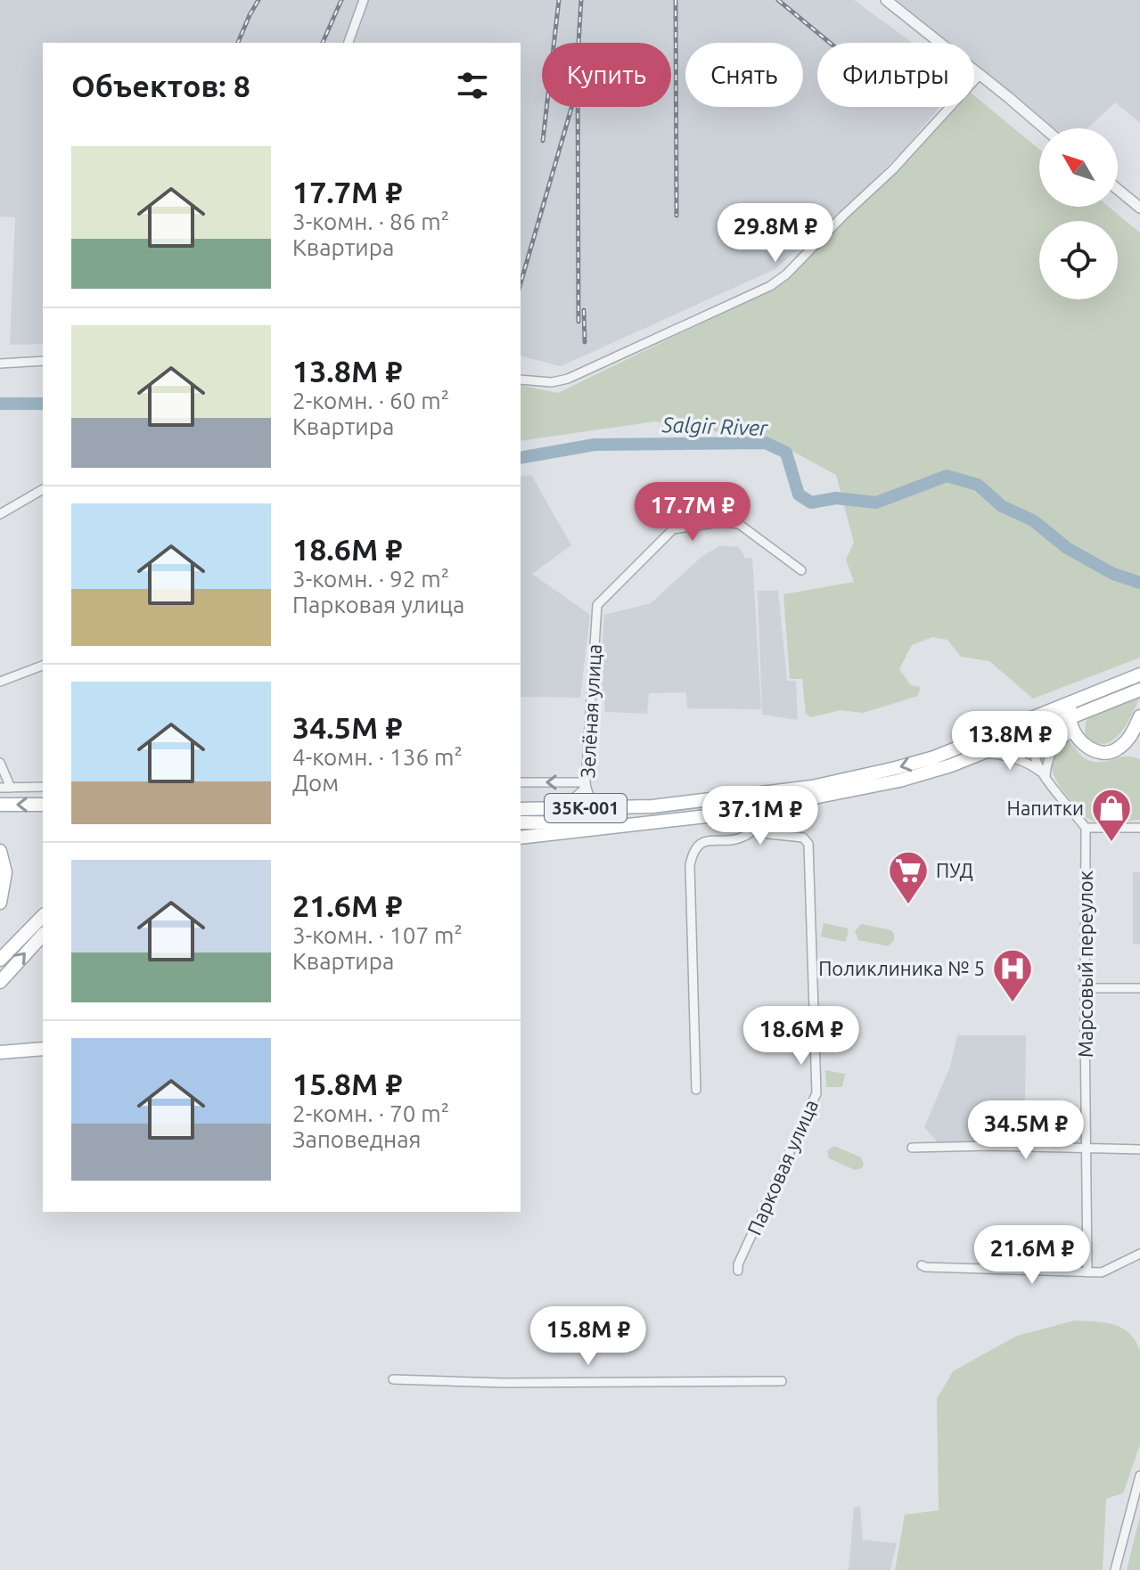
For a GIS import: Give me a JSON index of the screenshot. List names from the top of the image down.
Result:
{
  "streets": {
    "main road": ["Зелёная улица", "35К-001"],
    "street": ["Марсовый переулок", "Парковая улица"]
  },
  "crossings": [
    ["Зелёная улица", "35К-001"],
    ["35К-001", "Парковая улица"]
  ],
  "water": ["Salgir River"],
  "places": {
    "shop": ["Напитки"],
    "supermarket": ["ПУД"],
    "hospital": ["Поликлиника № 5"]
  },
  "north": "top left",
  "page": {
    "chip": ["Купить", "Снять", "Фильтры"],
    "heading": "Объектов: 8",
    "list": [
      {
        "name": "17.7M ₽",
        "note": "3-комн. · 86 m² · Квартира"
      },
      {
        "name": "13.8M ₽",
        "note": "2-комн. · 60 m² · Квартира"
      },
      {
        "name": "18.6M ₽",
        "note": "3-комн. · 92 m² · Парковая улица"
      },
      {
        "name": "34.5M ₽",
        "note": "4-комн. · 136 m² · Дом"
      },
      {
        "name": "21.6M ₽",
        "note": "3-комн. · 107 m² · Квартира"
      },
      {
        "name": "15.8M ₽",
        "note": "2-комн. · 70 m² · Заповедная"
      }
    ],
    "price": [
      "29.8M ₽",
      "17.7M ₽",
      "13.8M ₽",
      "37.1M ₽",
      "18.6M ₽",
      "34.5M ₽",
      "21.6M ₽",
      "15.8M ₽"
    ]
  }
}
